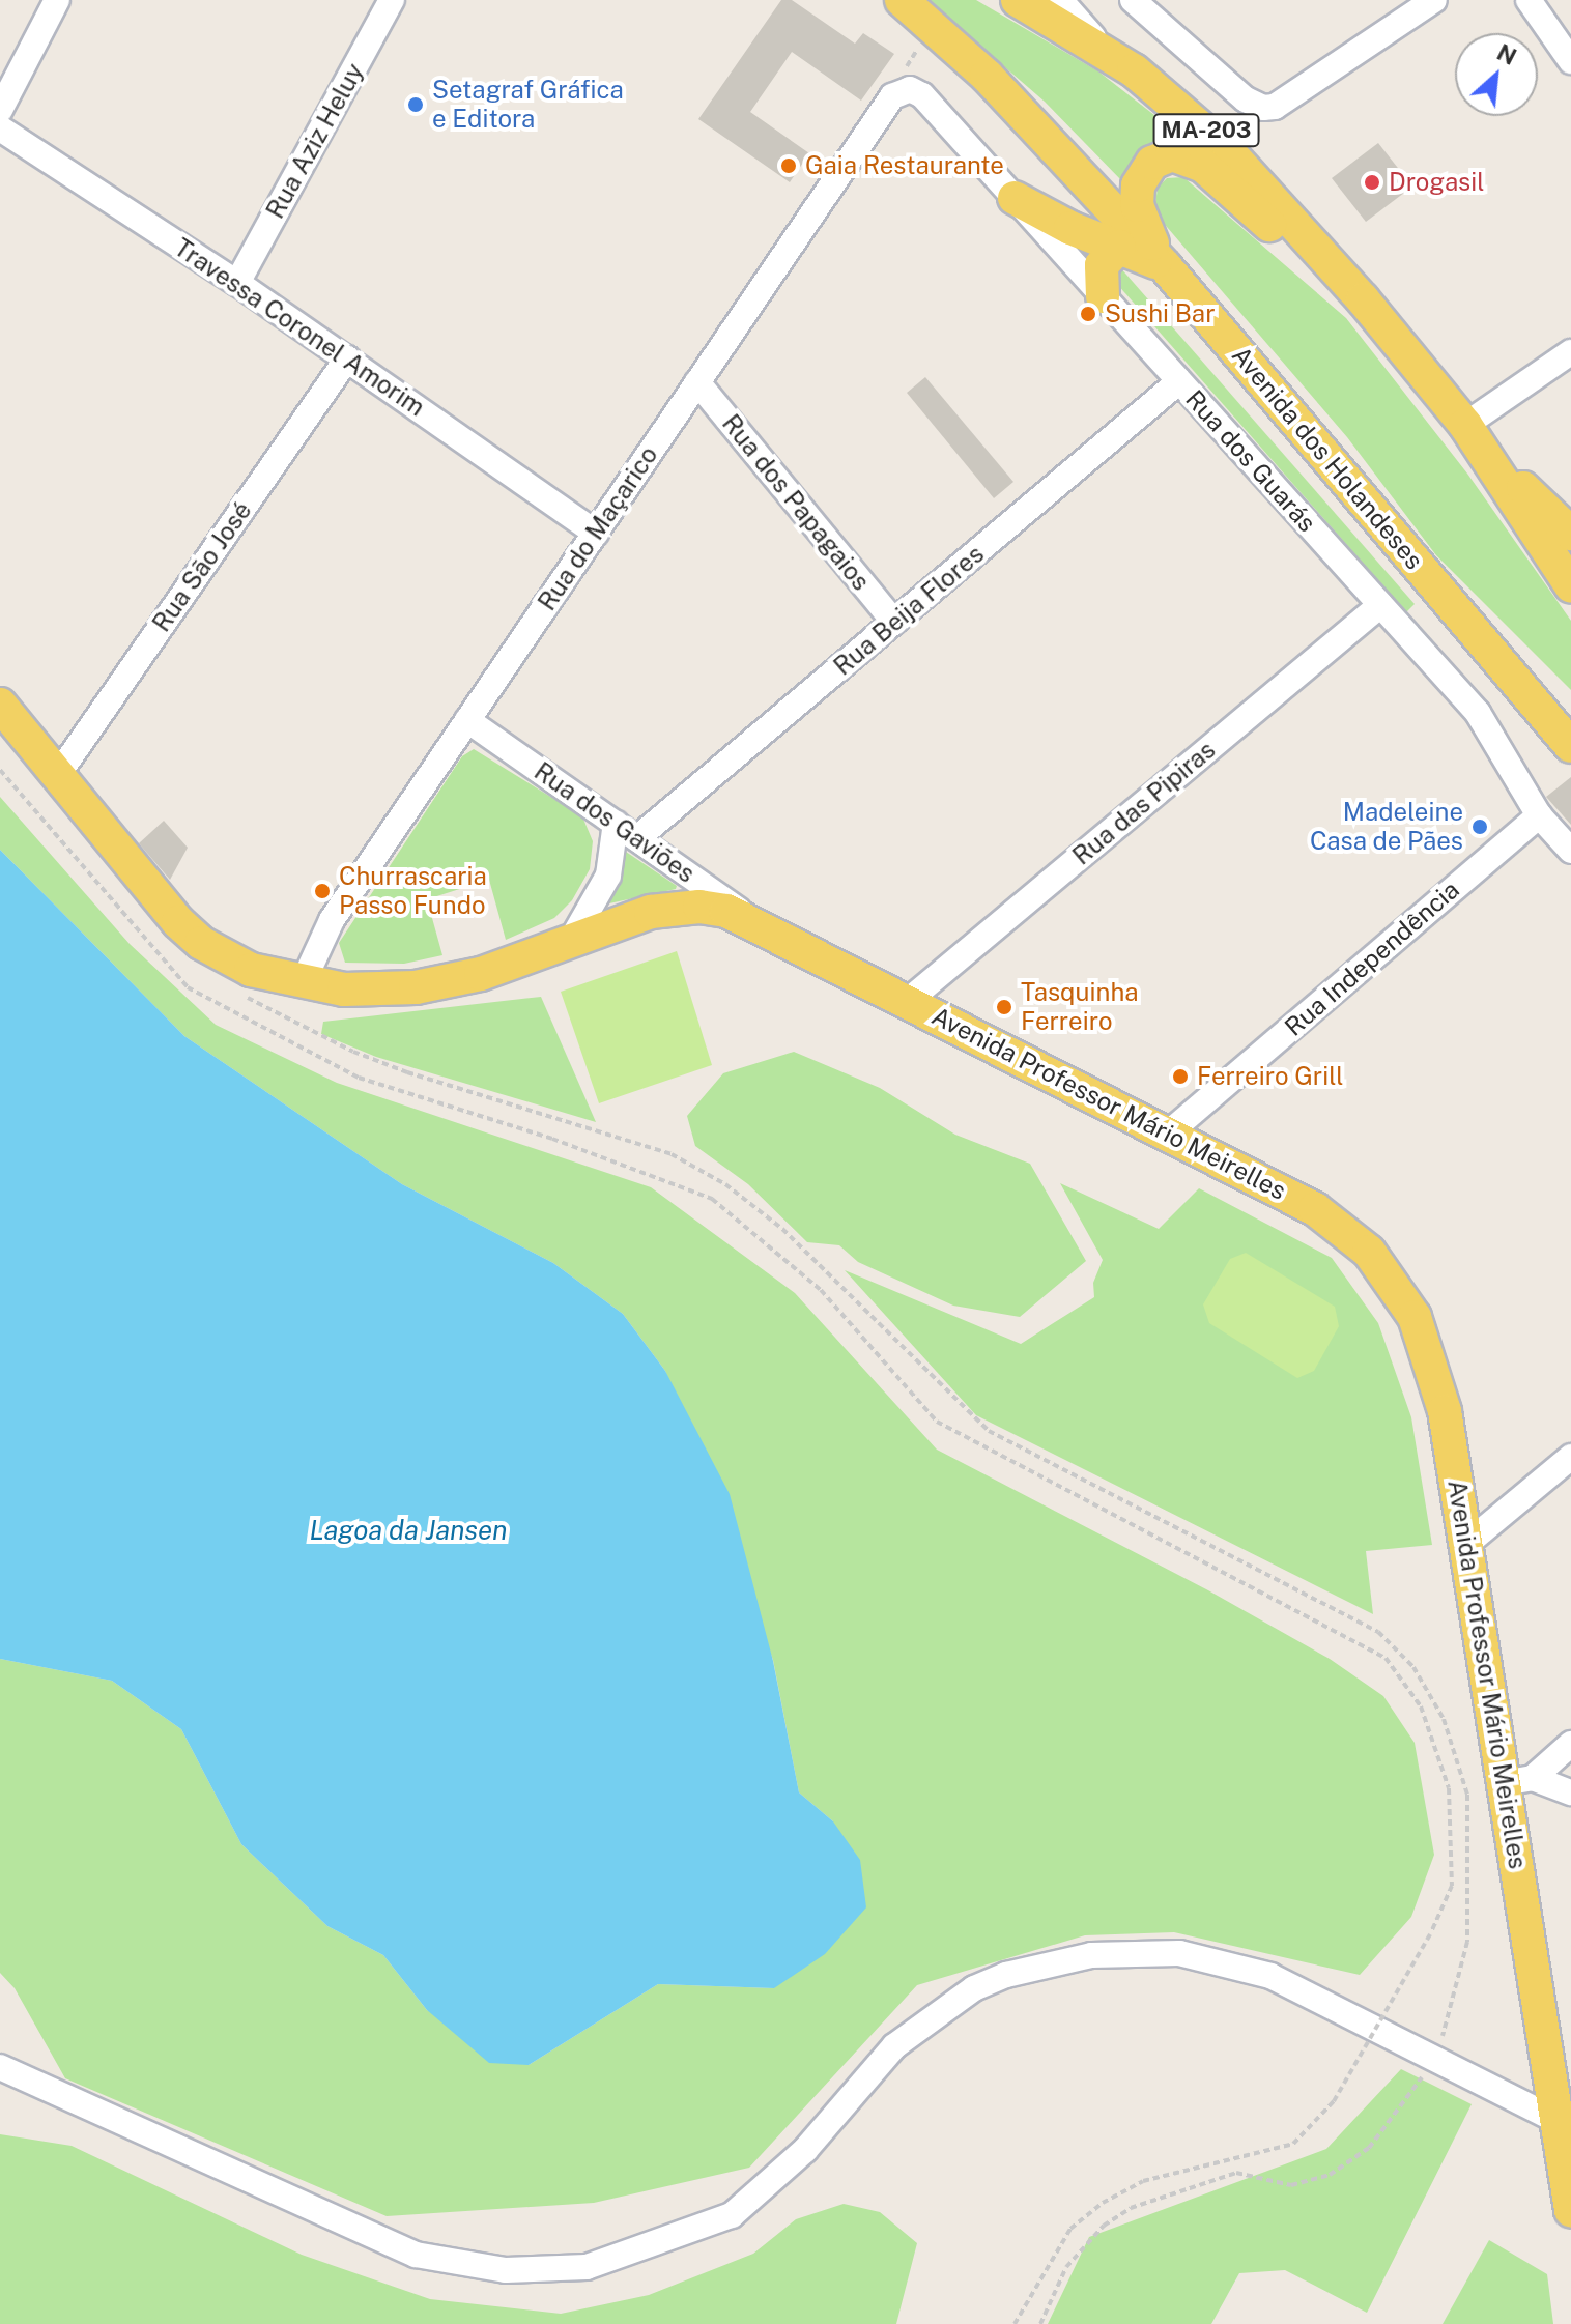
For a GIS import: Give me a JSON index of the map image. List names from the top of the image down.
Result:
{
  "streets": {
    "main road": ["MA-203", "Avenida dos Holandeses", "Avenida Professor Mário Meirelles"],
    "street": [
      "Rua Aziz Heluy",
      "Travessa Coronel Amorim",
      "Rua dos Guarás",
      "Rua dos Papagaios",
      "Rua do Maçarico",
      "Rua São José",
      "Rua Beija Flores",
      "Rua das Pipiras",
      "Rua dos Gaviões",
      "Rua Independência"
    ]
  },
  "crossings": [
    ["Rua Aziz Heluy", "Travessa Coronel Amorim"],
    ["Travessa Coronel Amorim", "Rua do Maçarico"],
    ["Travessa Coronel Amorim", "Rua São José"],
    ["Rua dos Guarás", "Rua do Maçarico"],
    ["Rua dos Guarás", "Rua Beija Flores"],
    ["Rua dos Guarás", "Rua das Pipiras"],
    ["Rua dos Guarás", "Rua Independência"],
    ["Rua dos Papagaios", "Rua do Maçarico"],
    ["Rua dos Papagaios", "Rua Beija Flores"],
    ["Rua do Maçarico", "Rua dos Gaviões"],
    ["Rua do Maçarico", "Avenida Professor Mário Meirelles"],
    ["Rua São José", "Avenida Professor Mário Meirelles"],
    ["Rua Beija Flores", "Rua dos Gaviões"],
    ["Rua das Pipiras", "Avenida Professor Mário Meirelles"],
    ["Rua dos Gaviões", "Avenida Professor Mário Meirelles"],
    ["Rua Independência", "Avenida Professor Mário Meirelles"]
  ],
  "water": ["Lagoa da Jansen"],
  "places": [
    "Setagraf Gráfica e Editora",
    "Gaia Restaurante",
    "Drogasil",
    "Sushi Bar",
    "Madeleine Casa de Pães",
    "Churrascaria Passo Fundo",
    "Tasquinha Ferreiro",
    "Ferreiro Grill"
  ],
  "north": "top right"
}
